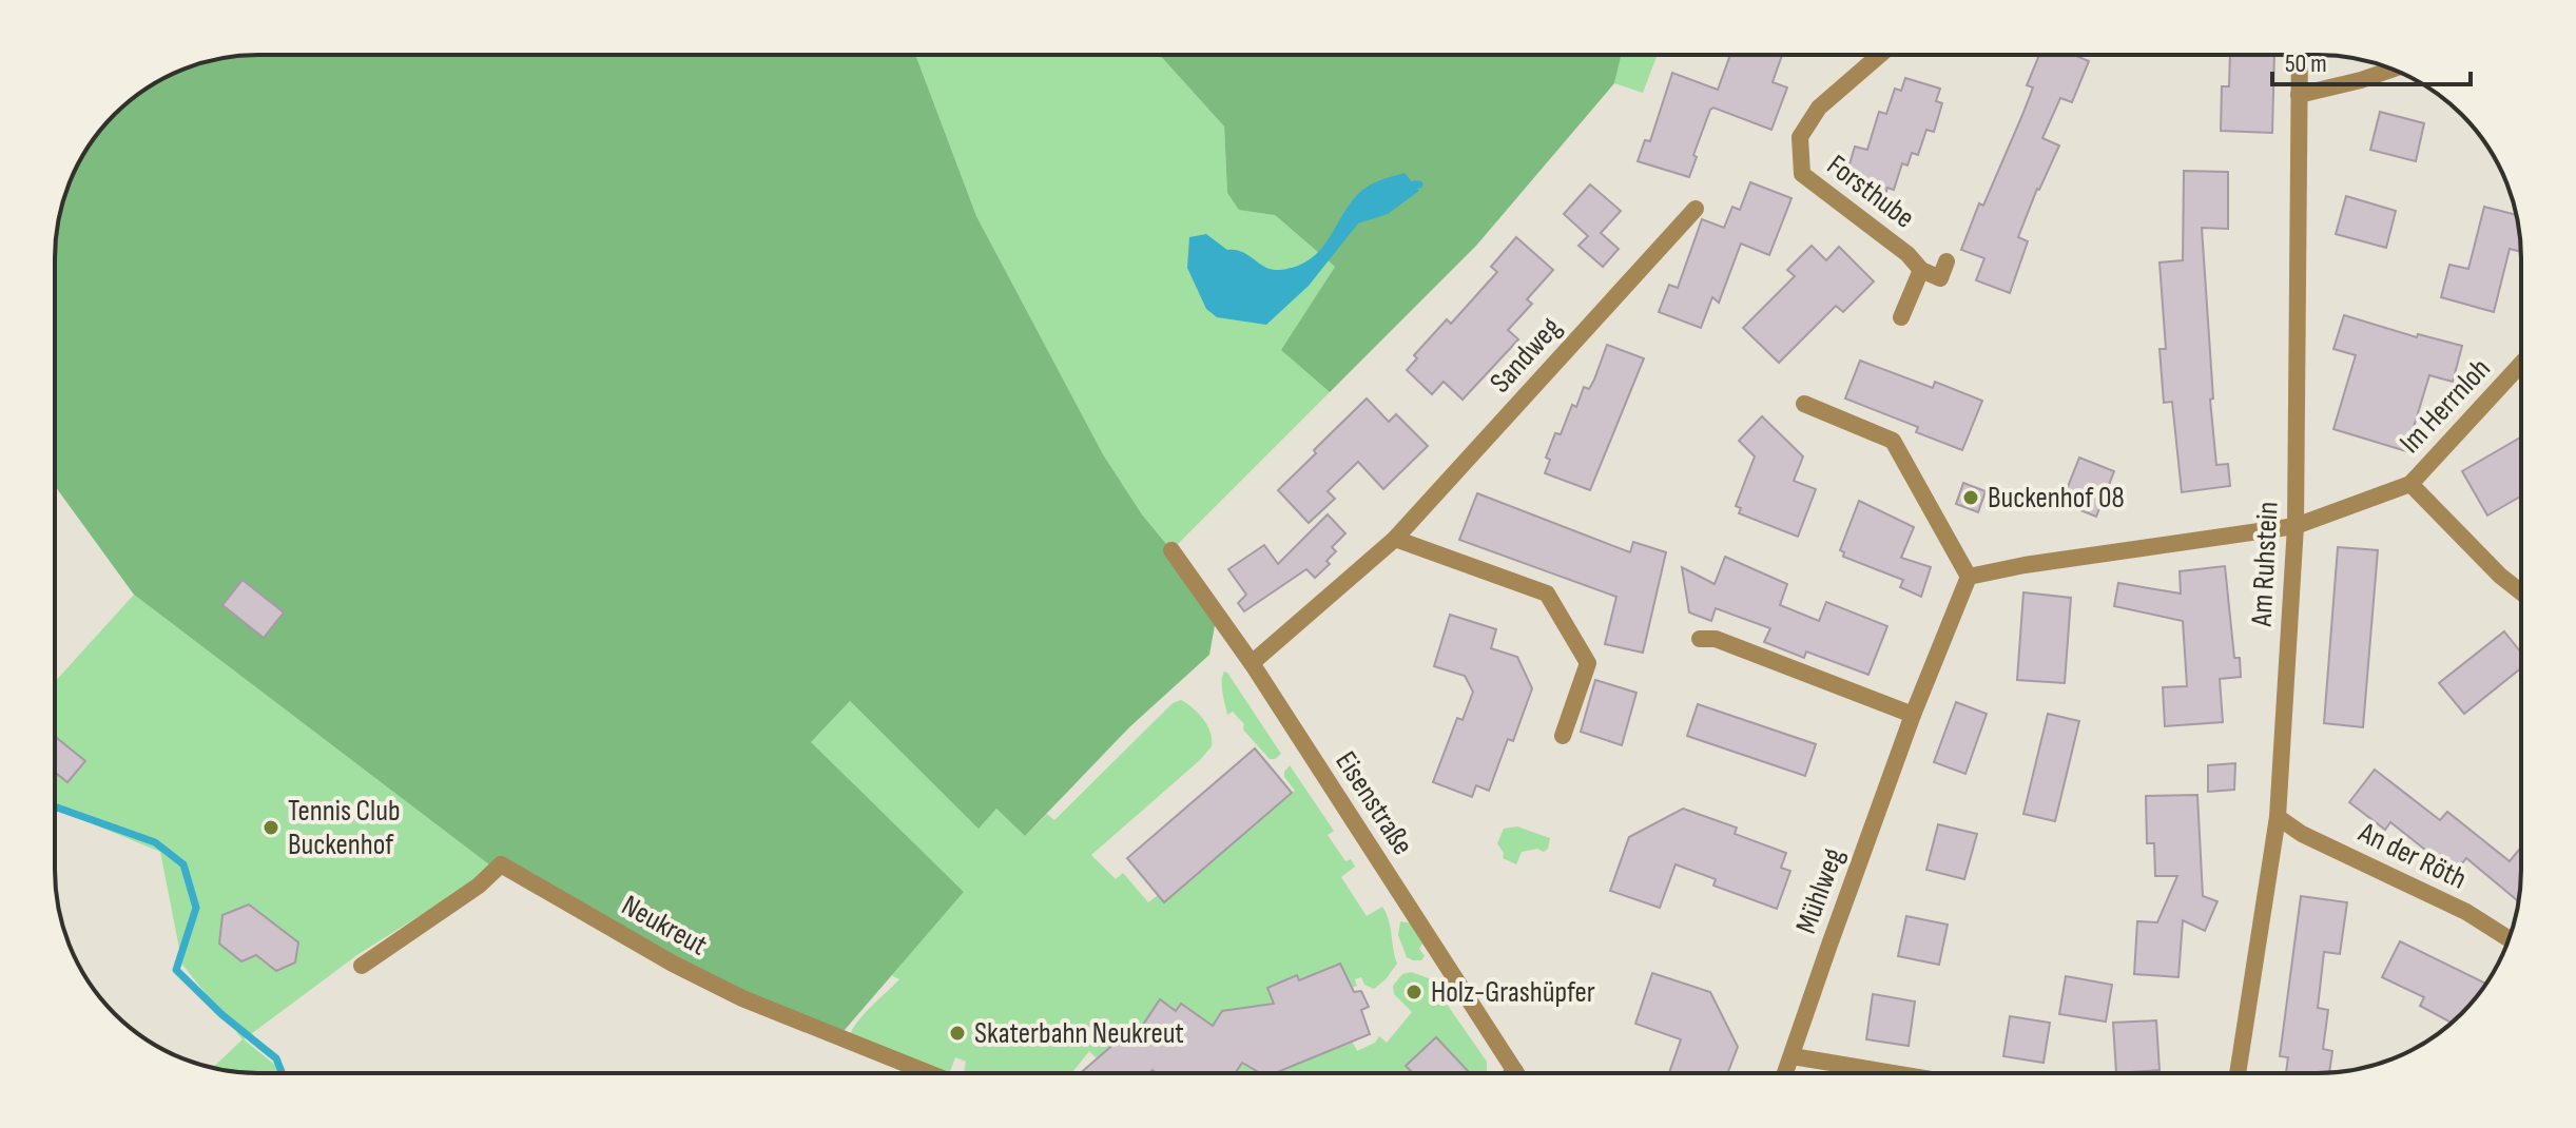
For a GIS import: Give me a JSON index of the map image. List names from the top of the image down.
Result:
{
  "streets": {
    "street": [
      "Forsthube",
      "Sandweg",
      "Im Herrnloh",
      "Am Ruhstein",
      "Eisenstraße",
      "An der Röth",
      "Mühlweg",
      "Neukreut"
    ]
  },
  "crossings": [
    ["Sandweg", "Eisenstraße"],
    ["Im Herrnloh", "Am Ruhstein"],
    ["Am Ruhstein", "An der Röth"]
  ],
  "places": [
    "Buckenhof 08",
    "Tennis Club Buckenhof",
    "Holz-Grashüpfer",
    "Skaterbahn Neukreut"
  ],
  "scale_bar": "50 m"
}
